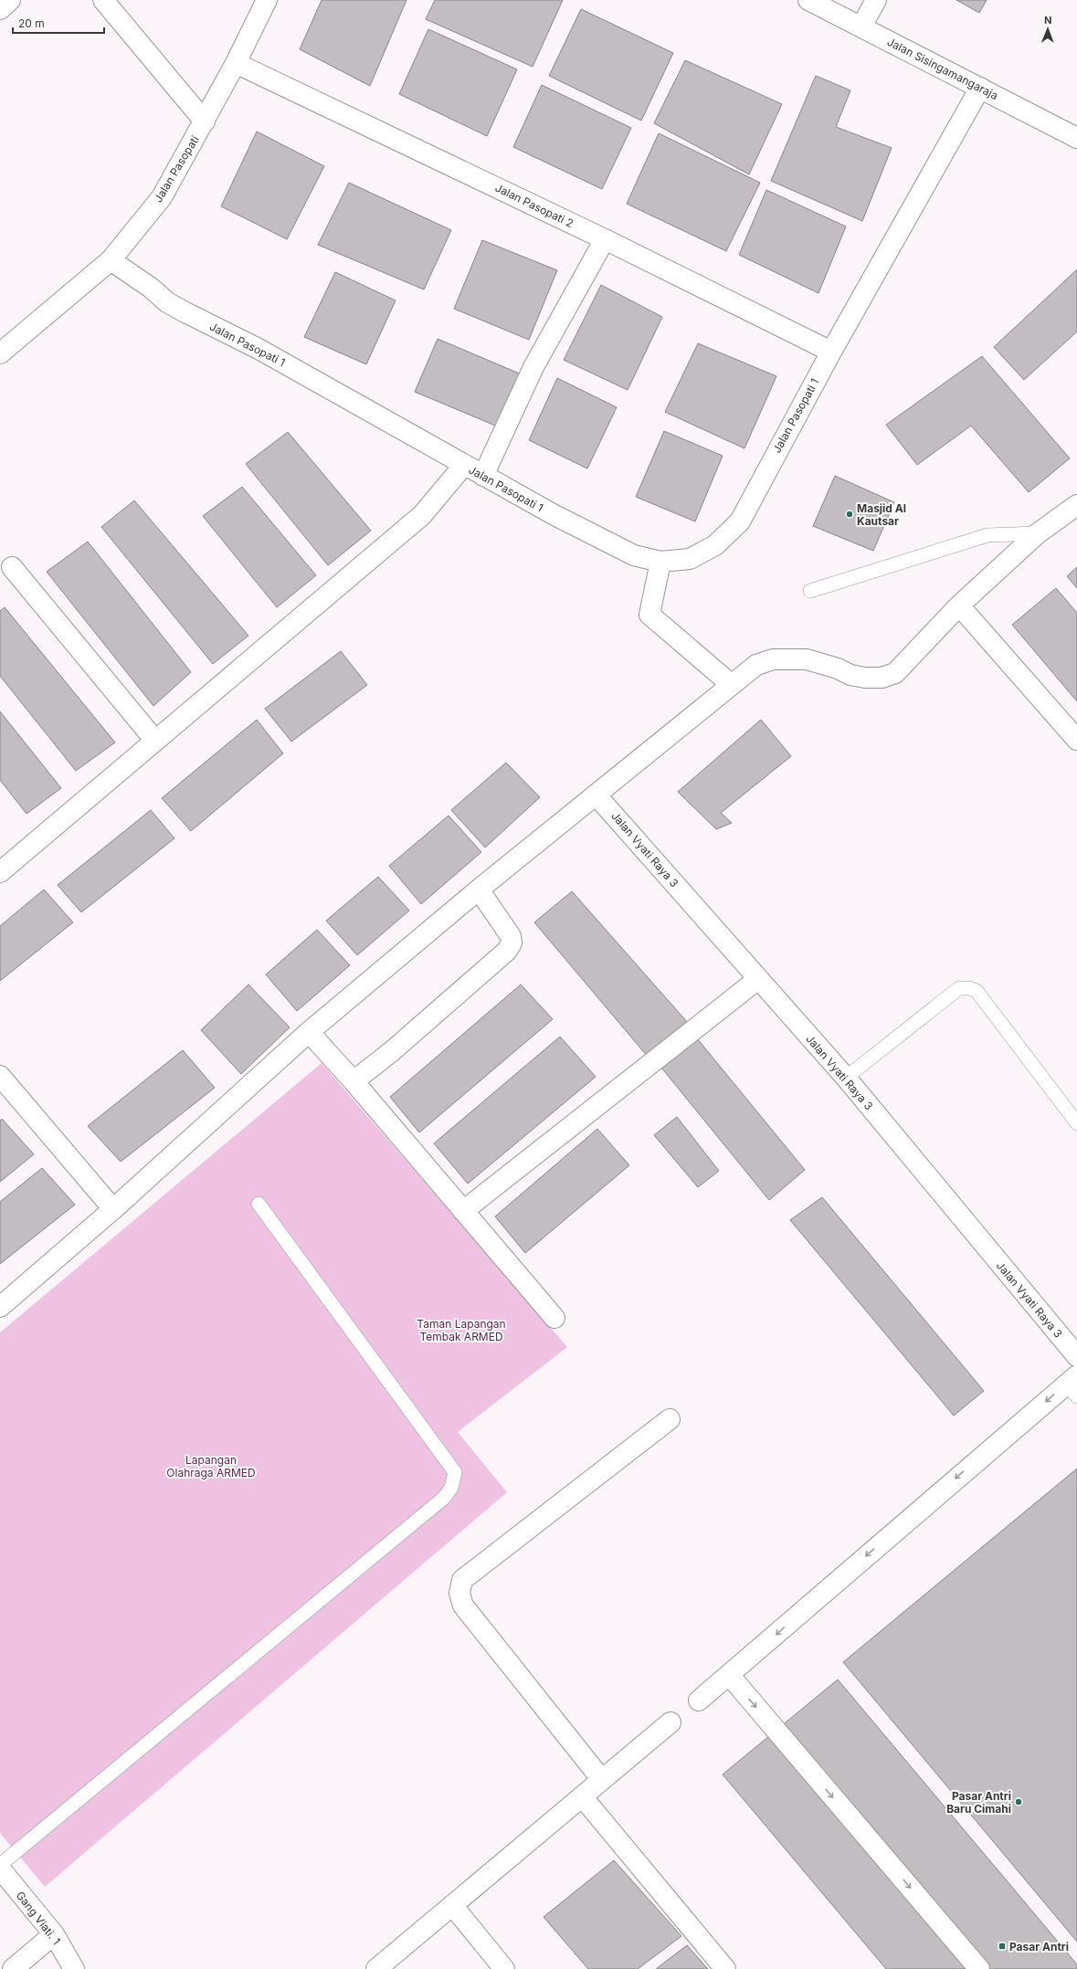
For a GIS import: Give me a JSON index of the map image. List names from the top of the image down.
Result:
{
  "streets": {
    "street": [
      "Jalan Sisingamangaraja",
      "Jalan Pasopati",
      "Jalan Pasopati 2",
      "Jalan Pasopati 1",
      "Jalan Vyati Raya 3",
      "Gang Viati. 1"
    ]
  },
  "crossings": [
    ["Jalan Sisingamangaraja", "Jalan Pasopati 1"],
    ["Jalan Pasopati", "Jalan Pasopati 2"],
    ["Jalan Pasopati", "Jalan Pasopati 1"],
    ["Jalan Pasopati 2", "Jalan Pasopati 1"]
  ],
  "parks": ["Taman Lapangan Tembak ARMED", "Lapangan Olahraga ARMED"],
  "places": {
    "other": ["Masjid Al Kautsar", "Pasar Antri Baru Cimahi"],
    "transit": ["Pasar Antri"]
  },
  "scale_bar": "20 m",
  "north": "top"
}
